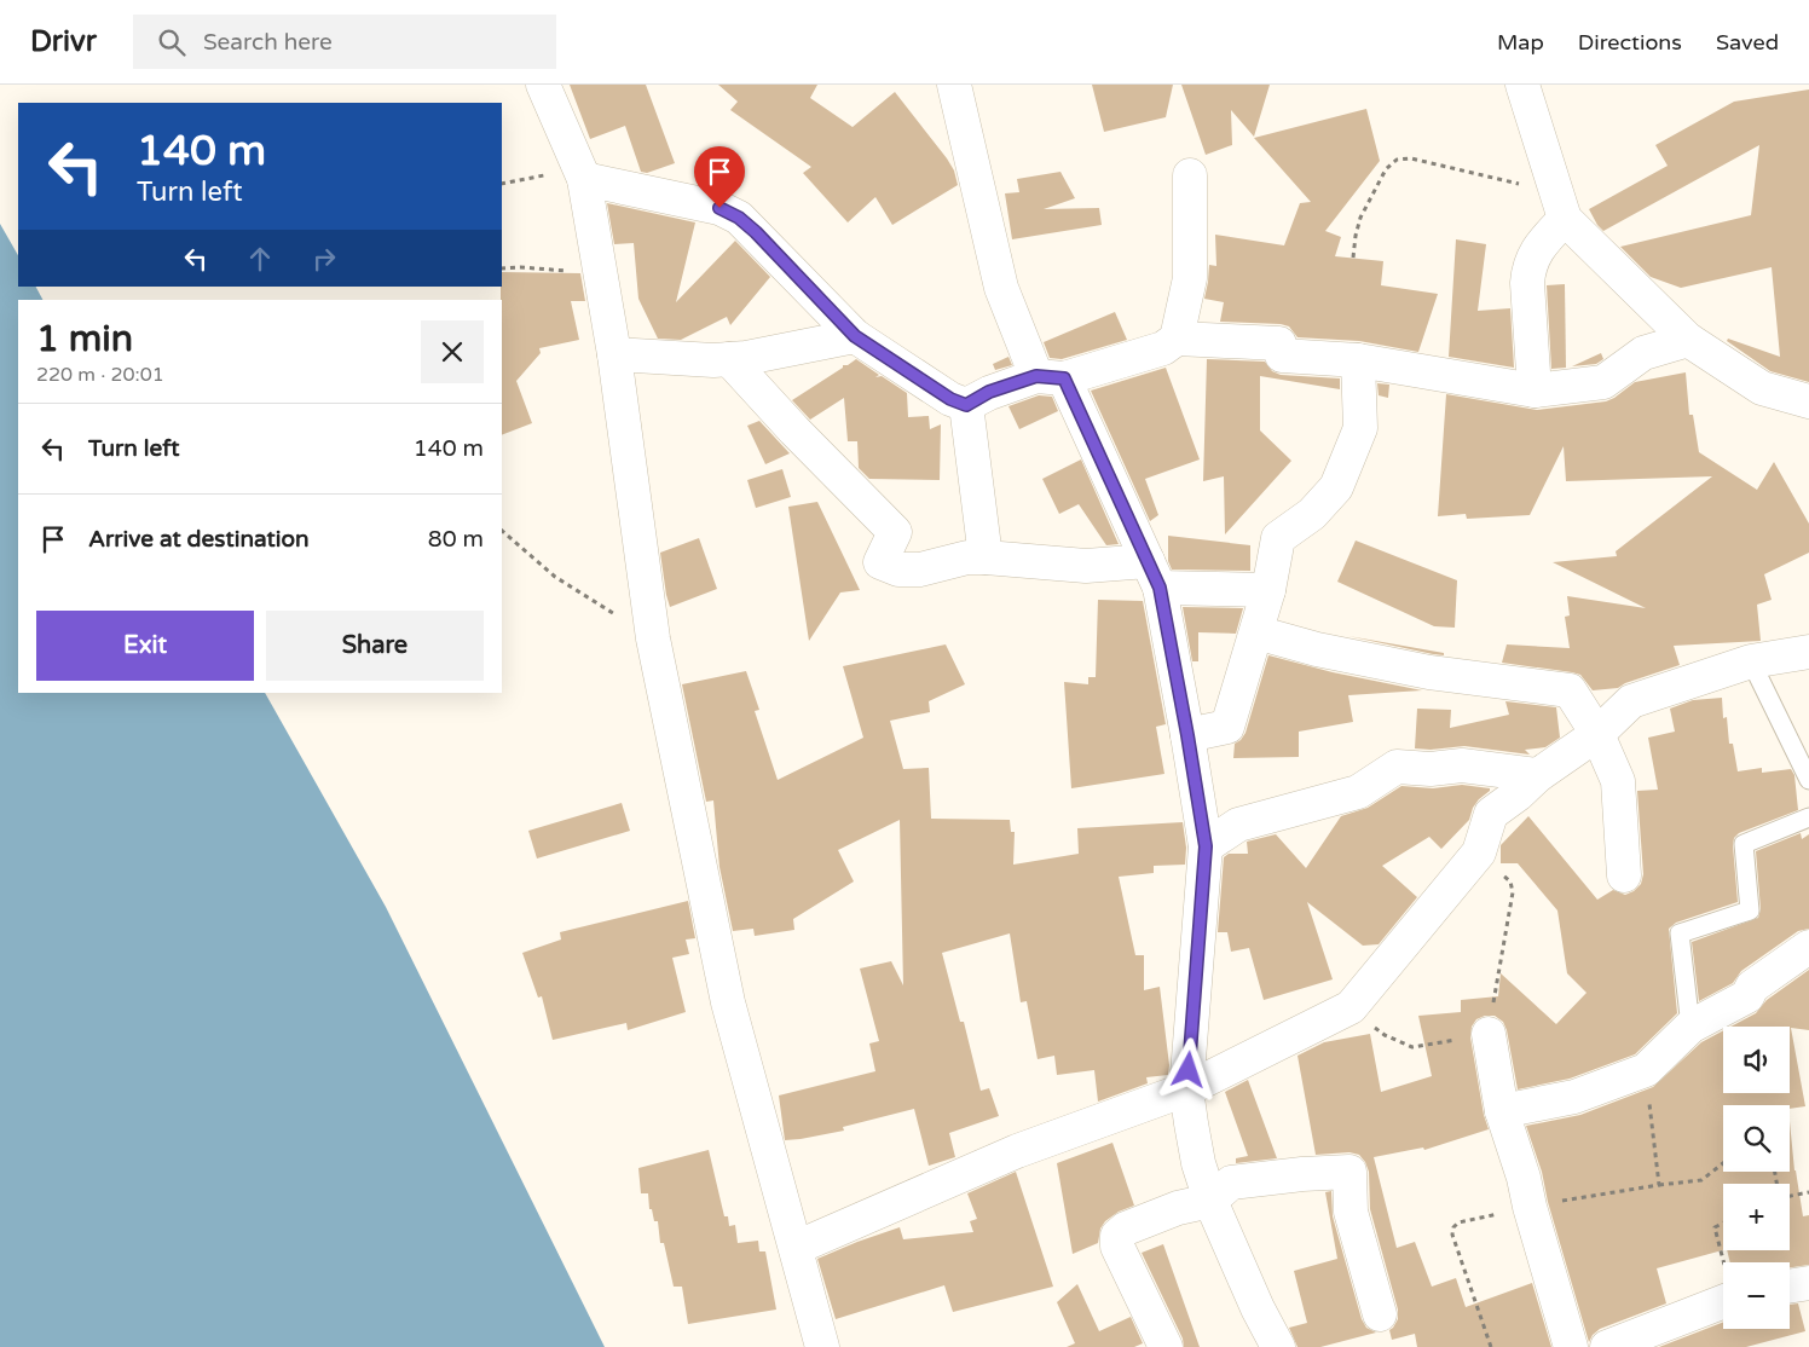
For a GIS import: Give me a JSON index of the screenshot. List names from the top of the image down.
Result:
{
  "page": {
    "header": "Drivr",
    "search": "Search here",
    "nav": ["Map", "Directions", "Saved"],
    "turn": ["140 m", "Turn left"],
    "heading": ["1 min", "220 m · 20:01"],
    "list": [
      {
        "name": "Turn left",
        "value": "140 m"
      },
      {
        "name": "Arrive at destination",
        "value": "80 m"
      }
    ],
    "buttons": ["Exit", "Share"],
    "map_buttons": ["+", "−"]
  }
}
